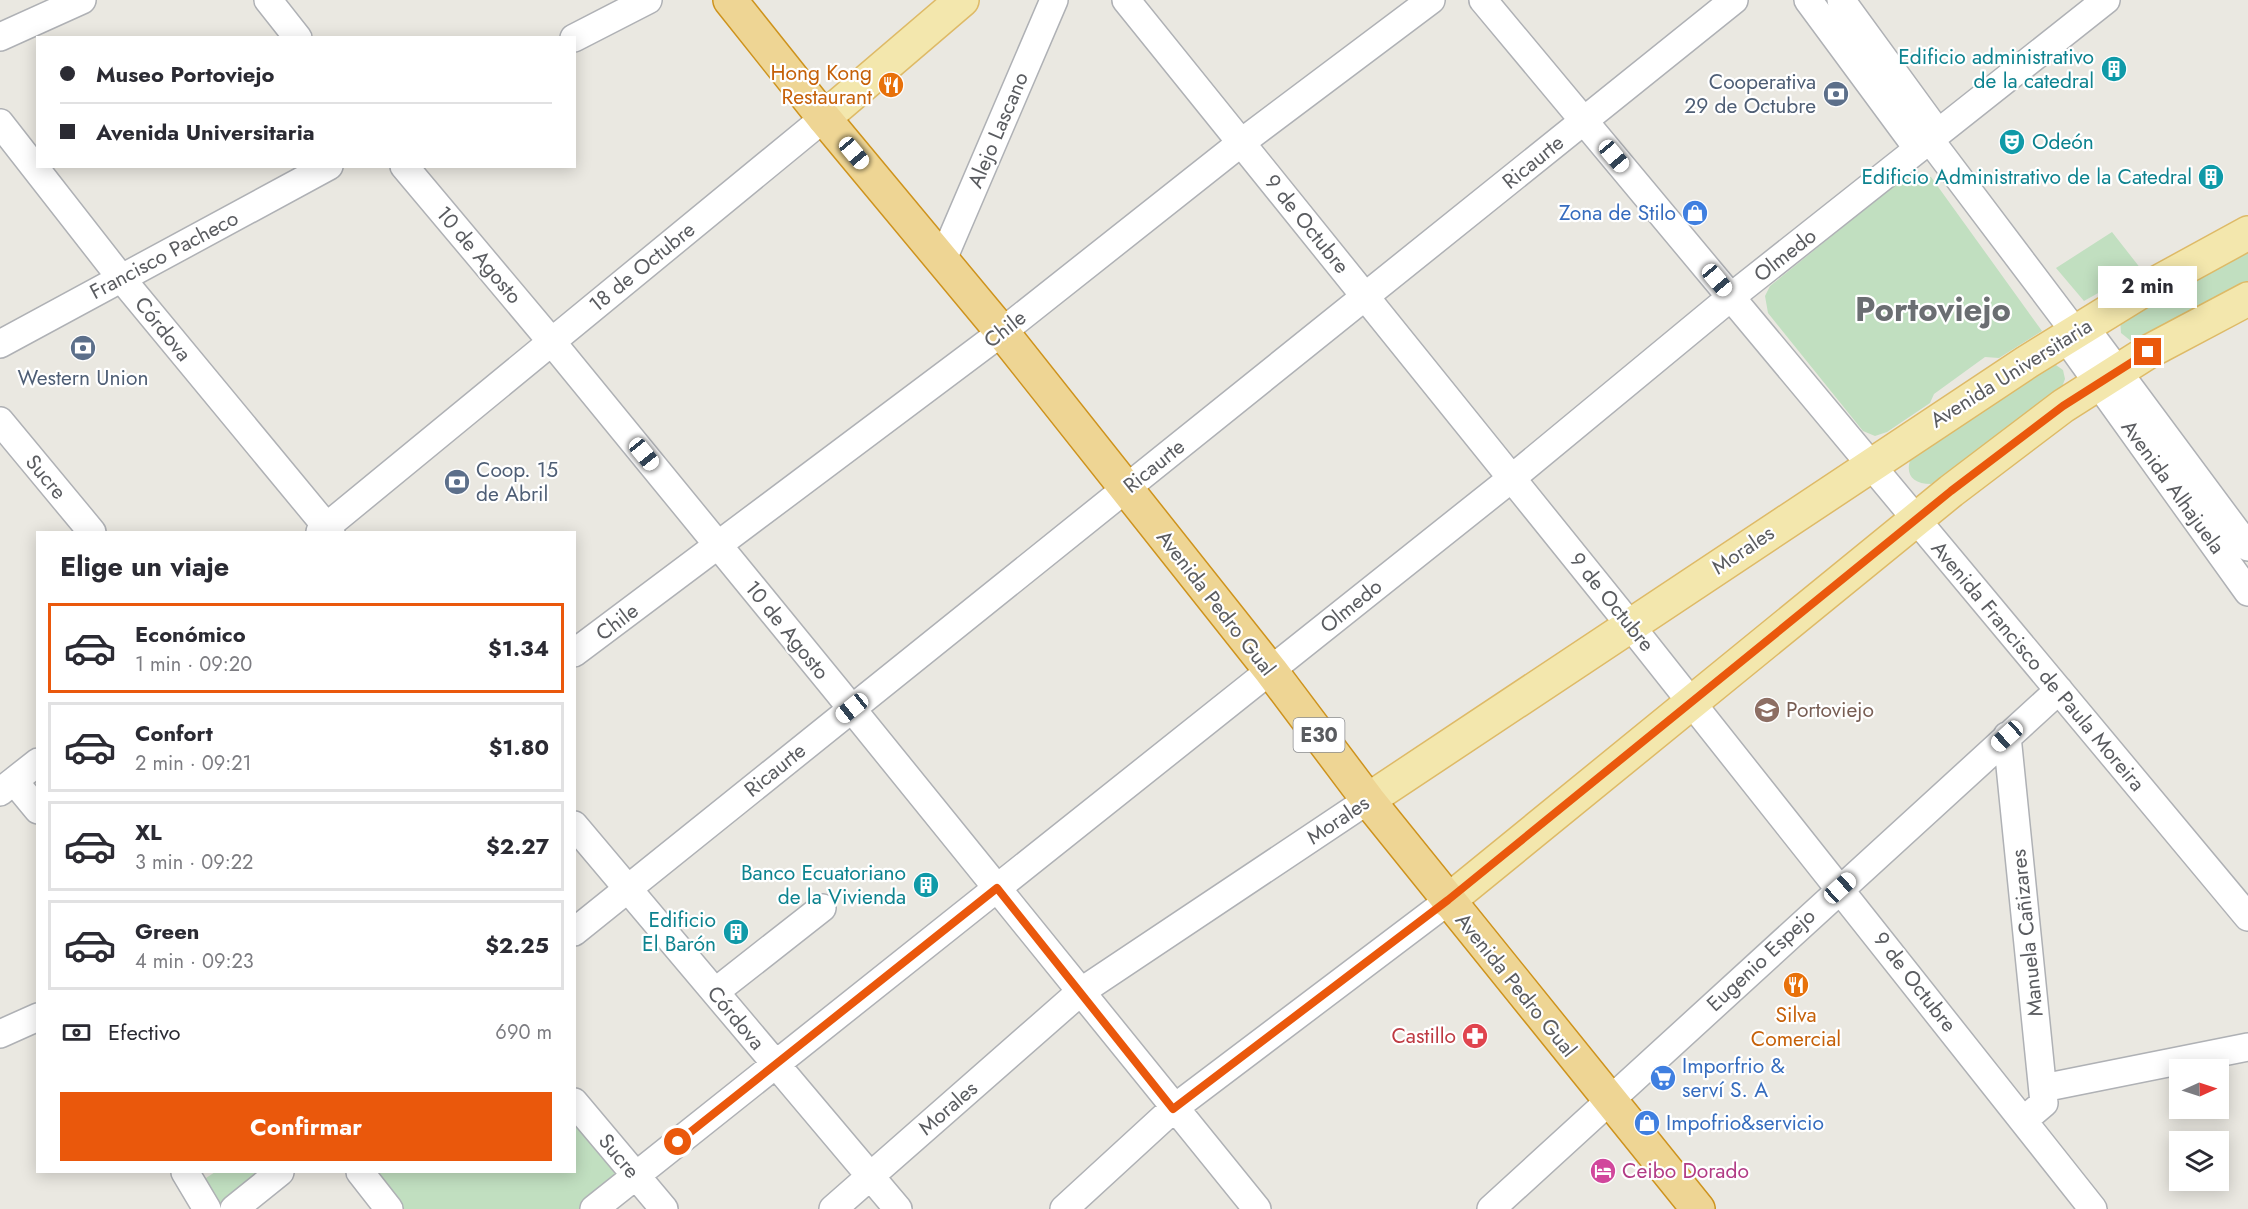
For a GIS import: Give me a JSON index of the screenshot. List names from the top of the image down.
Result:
{
  "streets": {
    "highway": ["Avenida Pedro Gual", "E30"],
    "main road": ["18 de Octubre", "Avenida Universitaria", "Morales"],
    "street": [
      "Alejo Lascano",
      "Ricaurte",
      "9 de Octubre",
      "Francisco Pacheco",
      "10 de Agosto",
      "Olmedo",
      "Córdova",
      "Chile",
      "Sucre",
      "Avenida Alhajuela",
      "Avenida Francisco de Paula Moreira",
      "Manuela Cañizares",
      "Eugenio Espejo"
    ]
  },
  "crossings": [
    ["Alejo Lascano", "Avenida Pedro Gual"],
    ["Ricaurte", "9 de Octubre"],
    ["Ricaurte", "10 de Agosto"],
    ["Ricaurte", "Córdova"],
    ["Ricaurte", "Avenida Pedro Gual"],
    ["Ricaurte", "Avenida Francisco de Paula Moreira"],
    ["9 de Octubre", "Olmedo"],
    ["9 de Octubre", "Chile"],
    ["9 de Octubre", "Morales"],
    ["9 de Octubre", "Eugenio Espejo"],
    ["Francisco Pacheco", "Córdova"],
    ["10 de Agosto", "Olmedo"],
    ["10 de Agosto", "18 de Octubre"],
    ["10 de Agosto", "Chile"],
    ["10 de Agosto", "Morales"],
    ["Olmedo", "Córdova"],
    ["Olmedo", "Sucre"],
    ["Olmedo", "Avenida Pedro Gual"],
    ["Olmedo", "Avenida Francisco de Paula Moreira"],
    ["18 de Octubre", "Córdova"],
    ["18 de Octubre", "Avenida Pedro Gual"],
    ["Córdova", "Morales"],
    ["Chile", "Avenida Pedro Gual"],
    ["Avenida Universitaria", "Morales"],
    ["Avenida Universitaria", "Avenida Francisco de Paula Moreira"],
    ["Morales", "Avenida Pedro Gual"],
    ["Morales", "Avenida Francisco de Paula Moreira"],
    ["Avenida Pedro Gual", "Eugenio Espejo"],
    ["Avenida Francisco de Paula Moreira", "Eugenio Espejo"],
    ["Manuela Cañizares", "Eugenio Espejo"]
  ],
  "districts": ["Portoviejo"],
  "places": {
    "building": [
      "Edificio administrativo de la catedral",
      "Edificio Administrativo de la Catedral",
      "Banco Ecuatoriano de la Vivienda",
      "Edificio El Barón"
    ],
    "restaurant": ["Hong Kong Restaurant", "Silva Comercial"],
    "bank": ["Cooperativa 29 de Octubre", "Western Union", "Coop. 15 de Abril"],
    "theatre": ["Odeón"],
    "shop": ["Zona de Stilo", "Impofrio&servicio"],
    "school or university": ["Portoviejo"],
    "pharmacy": ["Castillo"],
    "supermarket": ["Imporfrio & serví S. A"],
    "hotel": ["Ceibo Dorado"]
  },
  "north": "right",
  "page": {
    "banner": ["Museo Portoviejo", "Avenida Universitaria"],
    "bubble": "2 min",
    "heading": "Elige un viaje",
    "list": [
      {
        "name": "Económico",
        "note": "1 min · 09:20",
        "value": "$1.34"
      },
      {
        "name": "Confort",
        "note": "2 min · 09:21",
        "value": "$1.80"
      },
      {
        "name": "XL",
        "note": "3 min · 09:22",
        "value": "$2.27"
      },
      {
        "name": "Green",
        "note": "4 min · 09:23",
        "value": "$2.25"
      }
    ],
    "pay": ["Efectivo", "690 m"],
    "buttons": "Confirmar"
  }
}
